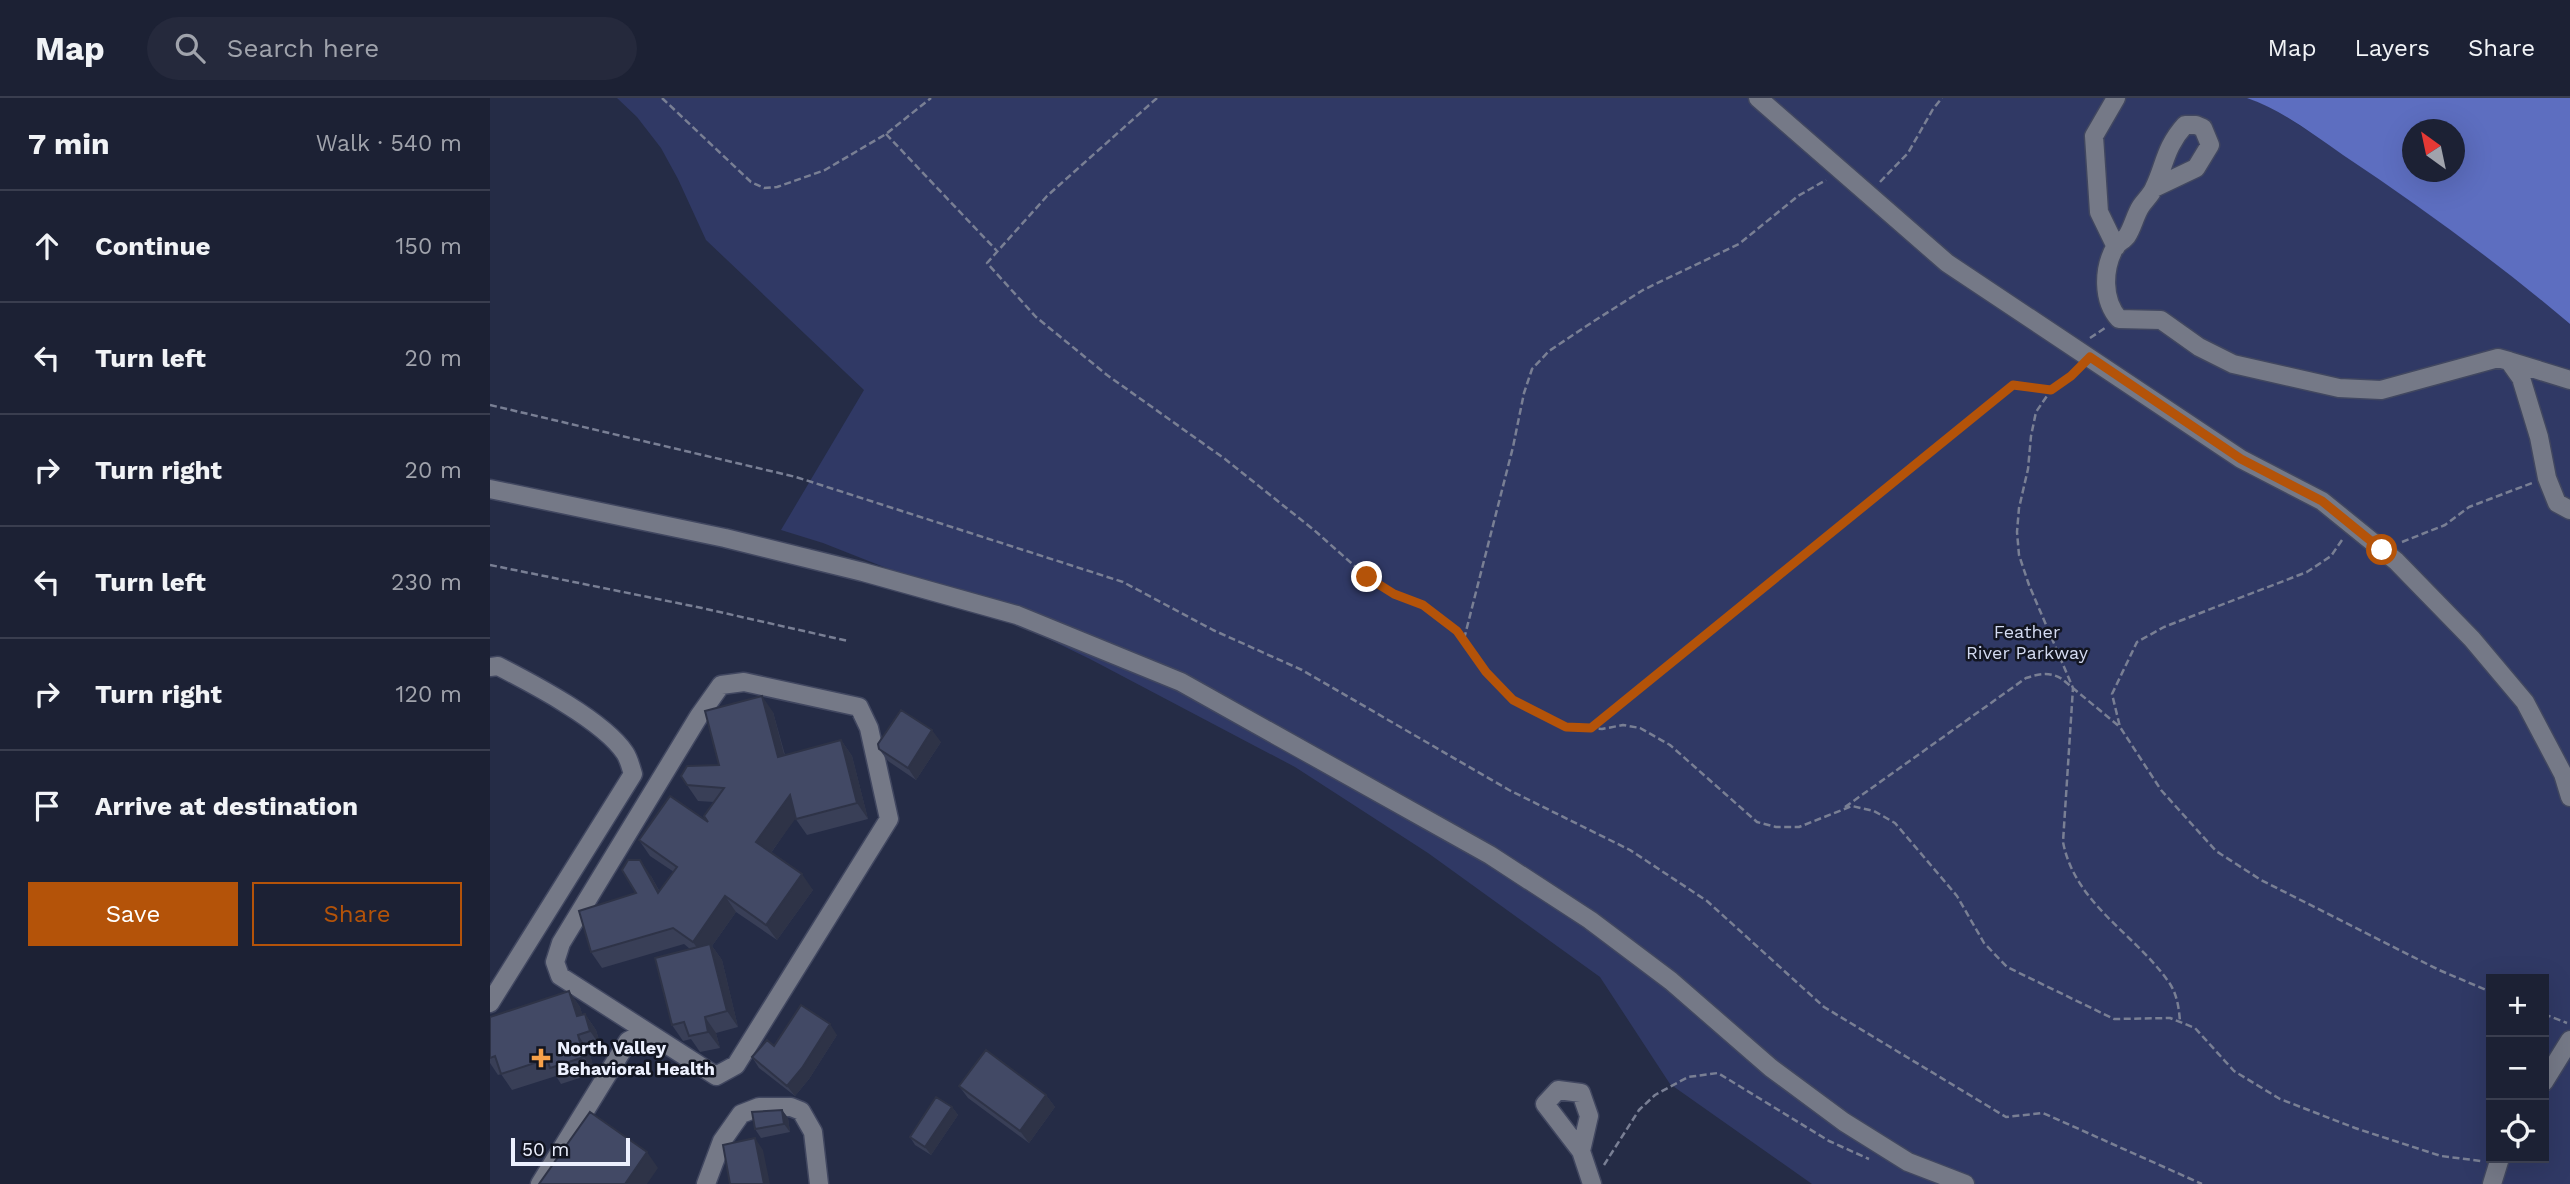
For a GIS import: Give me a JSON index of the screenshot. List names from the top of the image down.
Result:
{
  "parks": ["Feather River Parkway"],
  "places": {
    "health": ["North Valley Behavioral Health"]
  },
  "scale_bar": "50 m",
  "north": "top left",
  "page": {
    "header": "Map",
    "search": "Search here",
    "nav": ["Map", "Layers", "Share"],
    "heading": ["7 min", "Walk · 540 m"],
    "list": [
      ["Continue", "150 m"],
      ["Turn left", "20 m"],
      ["Turn right", "20 m"],
      ["Turn left", "230 m"],
      ["Turn right", "120 m"],
      "Arrive at destination"
    ],
    "buttons": ["Save", "Share"],
    "map_buttons": ["+", "−"],
    "scale": "50 m"
  }
}
